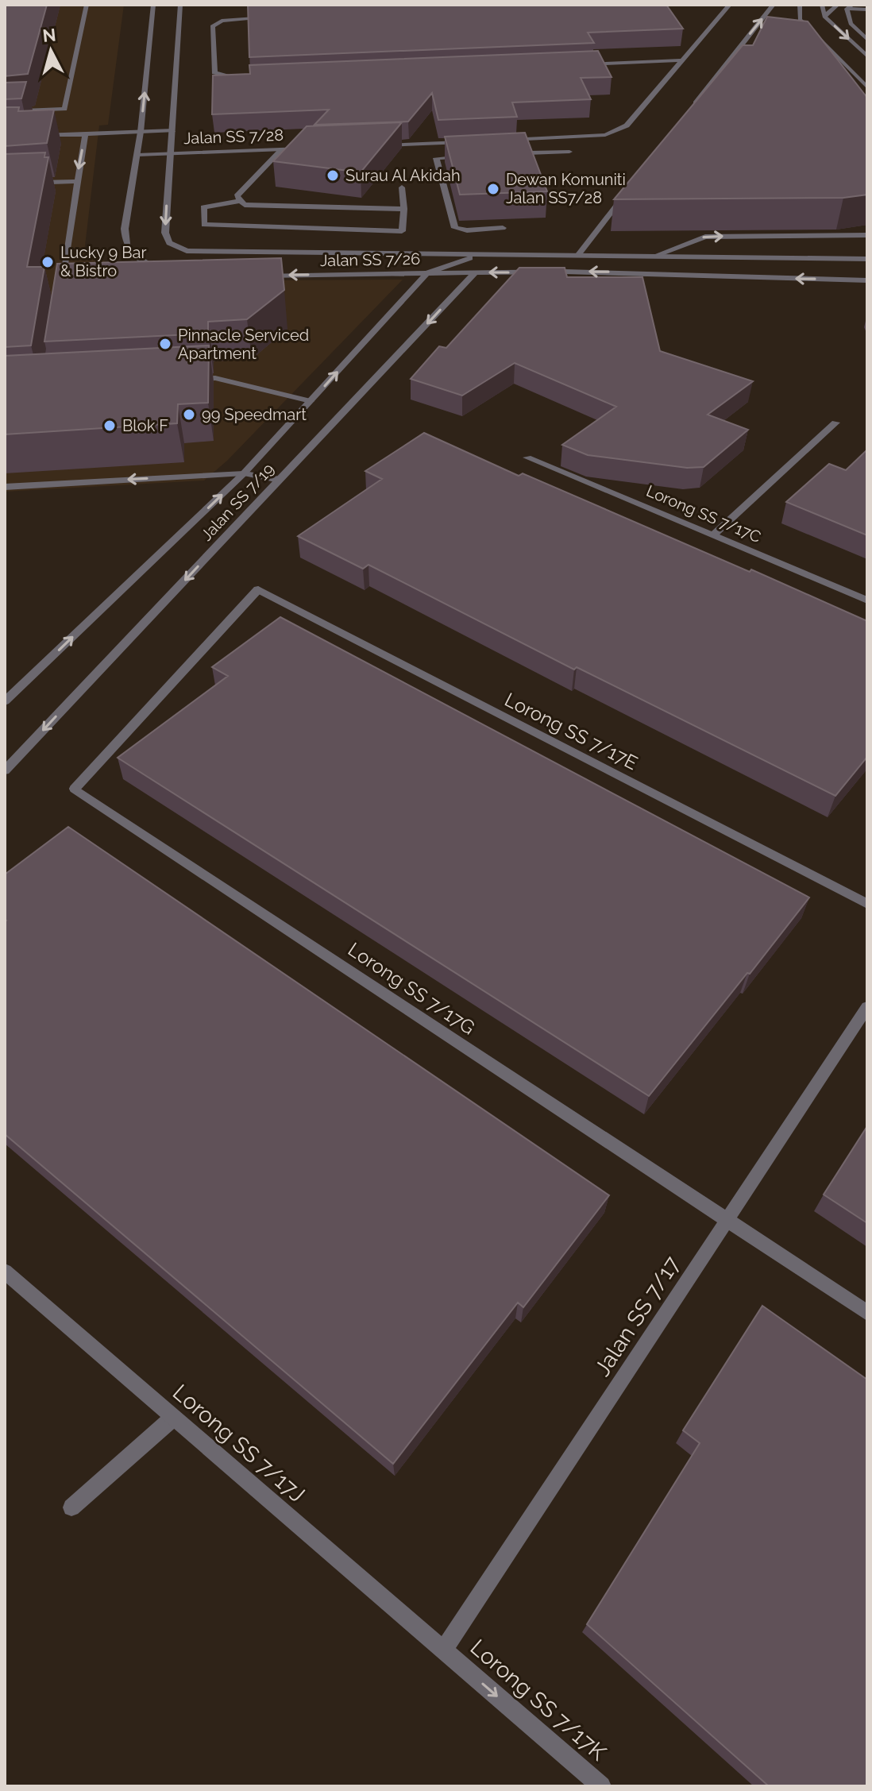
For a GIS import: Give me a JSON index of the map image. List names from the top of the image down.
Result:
{
  "streets": {
    "street": [
      "Jalan SS 7/28",
      "Jalan SS 7/26",
      "Jalan SS 7/19",
      "Lorong SS 7/17C",
      "Lorong SS 7/17E",
      "Lorong SS 7/17G",
      "Jalan SS 7/17",
      "Lorong SS 7/17J",
      "Lorong SS 7/17K"
    ]
  },
  "crossings": [
    ["Jalan SS 7/28", "Jalan SS 7/26"],
    ["Jalan SS 7/26", "Jalan SS 7/19"],
    ["Lorong SS 7/17E", "Lorong SS 7/17G"],
    ["Lorong SS 7/17G", "Jalan SS 7/17"],
    ["Jalan SS 7/17", "Lorong SS 7/17J"],
    ["Jalan SS 7/17", "Lorong SS 7/17K"],
    ["Lorong SS 7/17J", "Lorong SS 7/17K"]
  ],
  "one_way": ["Lorong SS 7/17K"],
  "places": [
    "Surau Al Akidah",
    "Dewan Komuniti Jalan SS7/28",
    "Lucky 9 Bar & Bistro",
    "Pinnacle Serviced Apartment",
    "99 Speedmart",
    "Blok F"
  ],
  "north": "top"
}
